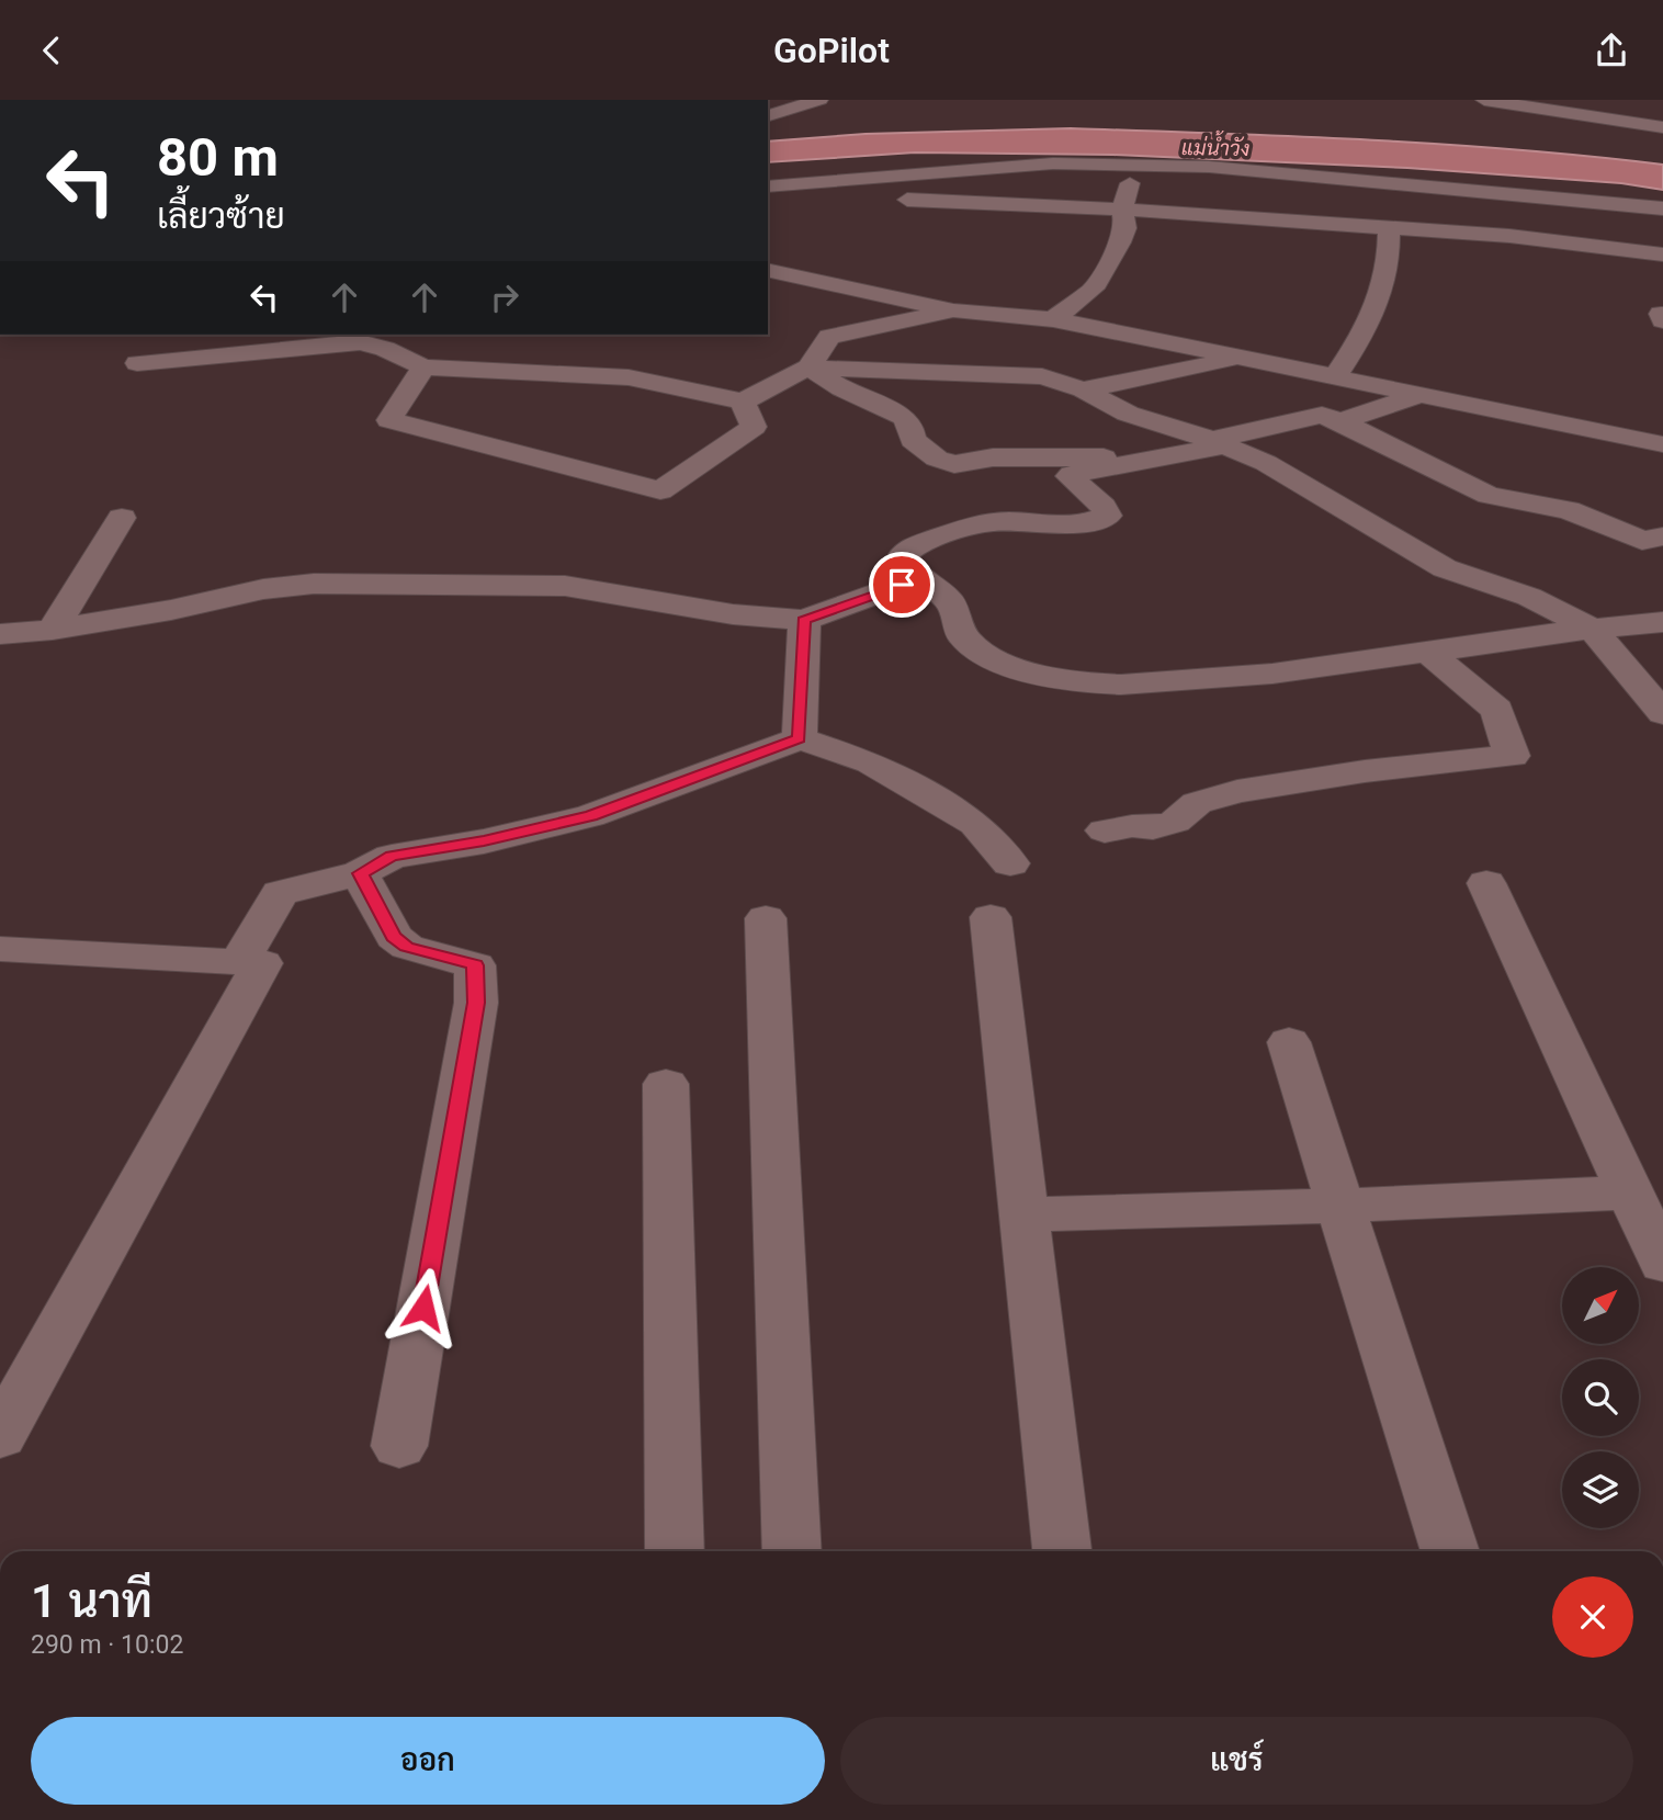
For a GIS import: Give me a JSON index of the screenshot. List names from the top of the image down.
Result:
{
  "water": ["แม่น้ำวัง"],
  "north": "top right",
  "page": {
    "header": "GoPilot",
    "turn": ["80 m", "เลี้ยวซ้าย"],
    "heading": ["1 นาที", "290 m · 10:02"],
    "buttons": ["ออก", "แชร์"]
  }
}
